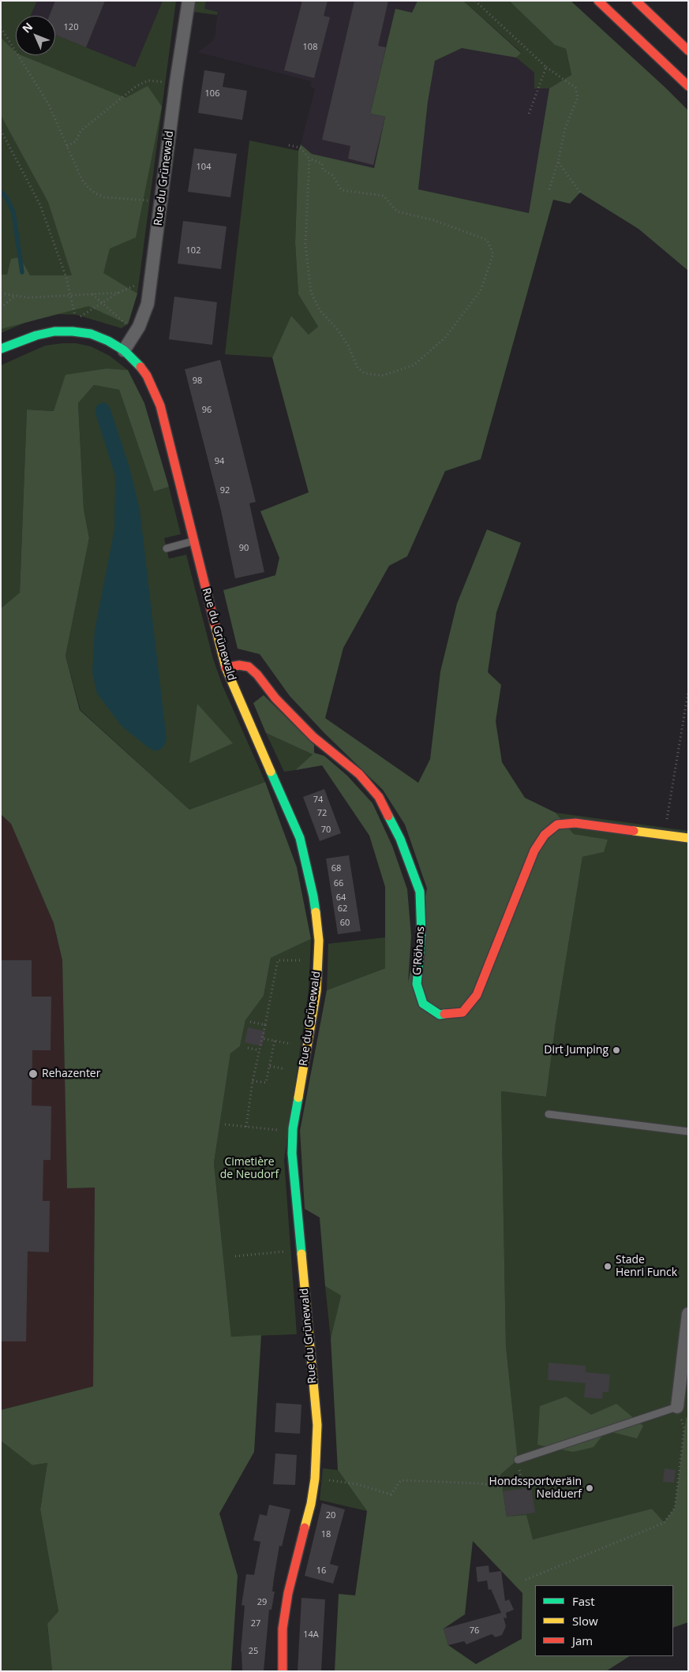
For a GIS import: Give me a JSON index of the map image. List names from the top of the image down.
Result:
{
  "streets": {
    "main road": ["Rue du Grünewald", "G'Röhans"]
  },
  "crossings": [
    ["Rue du Grünewald", "G'Röhans"]
  ],
  "parks": ["Cimetière de Neudorf"],
  "places": [
    "Dirt Jumping",
    "Rehazenter",
    "Stade Henri Funck",
    "Hondssportveräin Neiduerf"
  ],
  "house_numbers": [
    "120",
    "108",
    "106",
    "104",
    "102",
    "98",
    "96",
    "94",
    "92",
    "90",
    "74",
    "72",
    "70",
    "68",
    "66",
    "64",
    "62",
    "60",
    "20",
    "18",
    "16",
    "29",
    "27",
    "76",
    "14A",
    "25"
  ],
  "legend": ["Fast", "Slow", "Jam"],
  "north": "top left"
}
